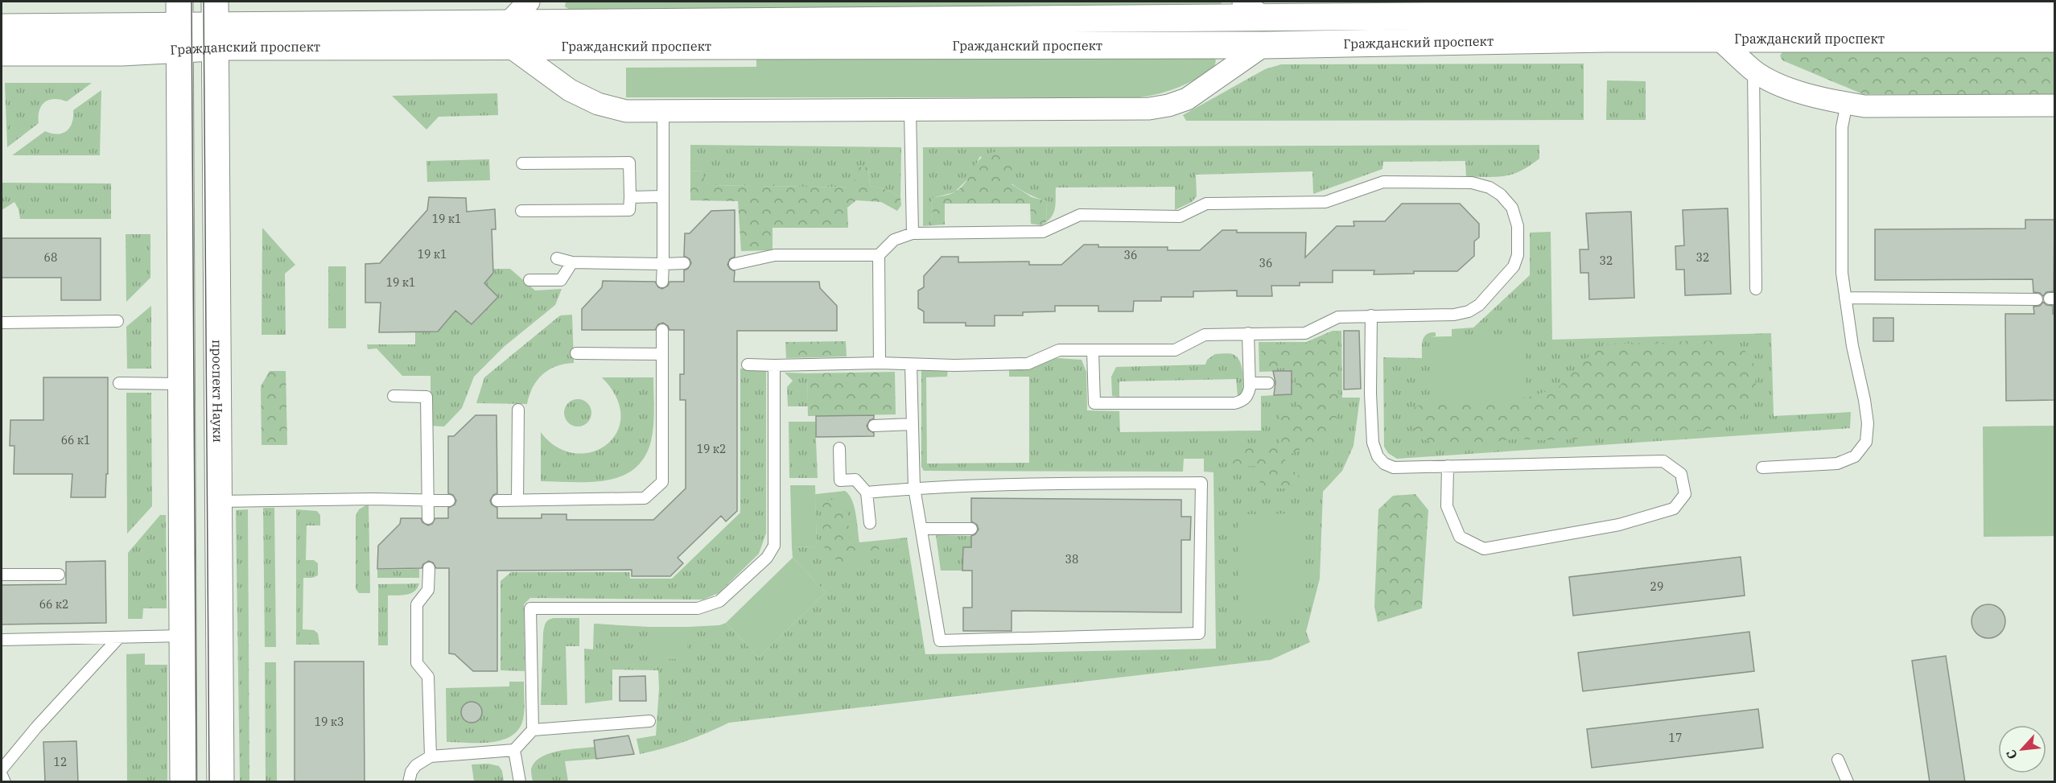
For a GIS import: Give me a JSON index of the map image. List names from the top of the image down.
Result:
{
  "streets": {
    "main road": ["Гражданский проспект", "проспект Науки"]
  },
  "crossings": [
    ["Гражданский проспект", "проспект Науки"]
  ],
  "house_numbers": [
    "19 к1",
    "19 к1",
    "36",
    "68",
    "32",
    "32",
    "36",
    "19 к1",
    "66 к1",
    "19 к2",
    "38",
    "29",
    "66 к2",
    "19 к3",
    "17",
    "12"
  ],
  "north": "bottom left"
}
